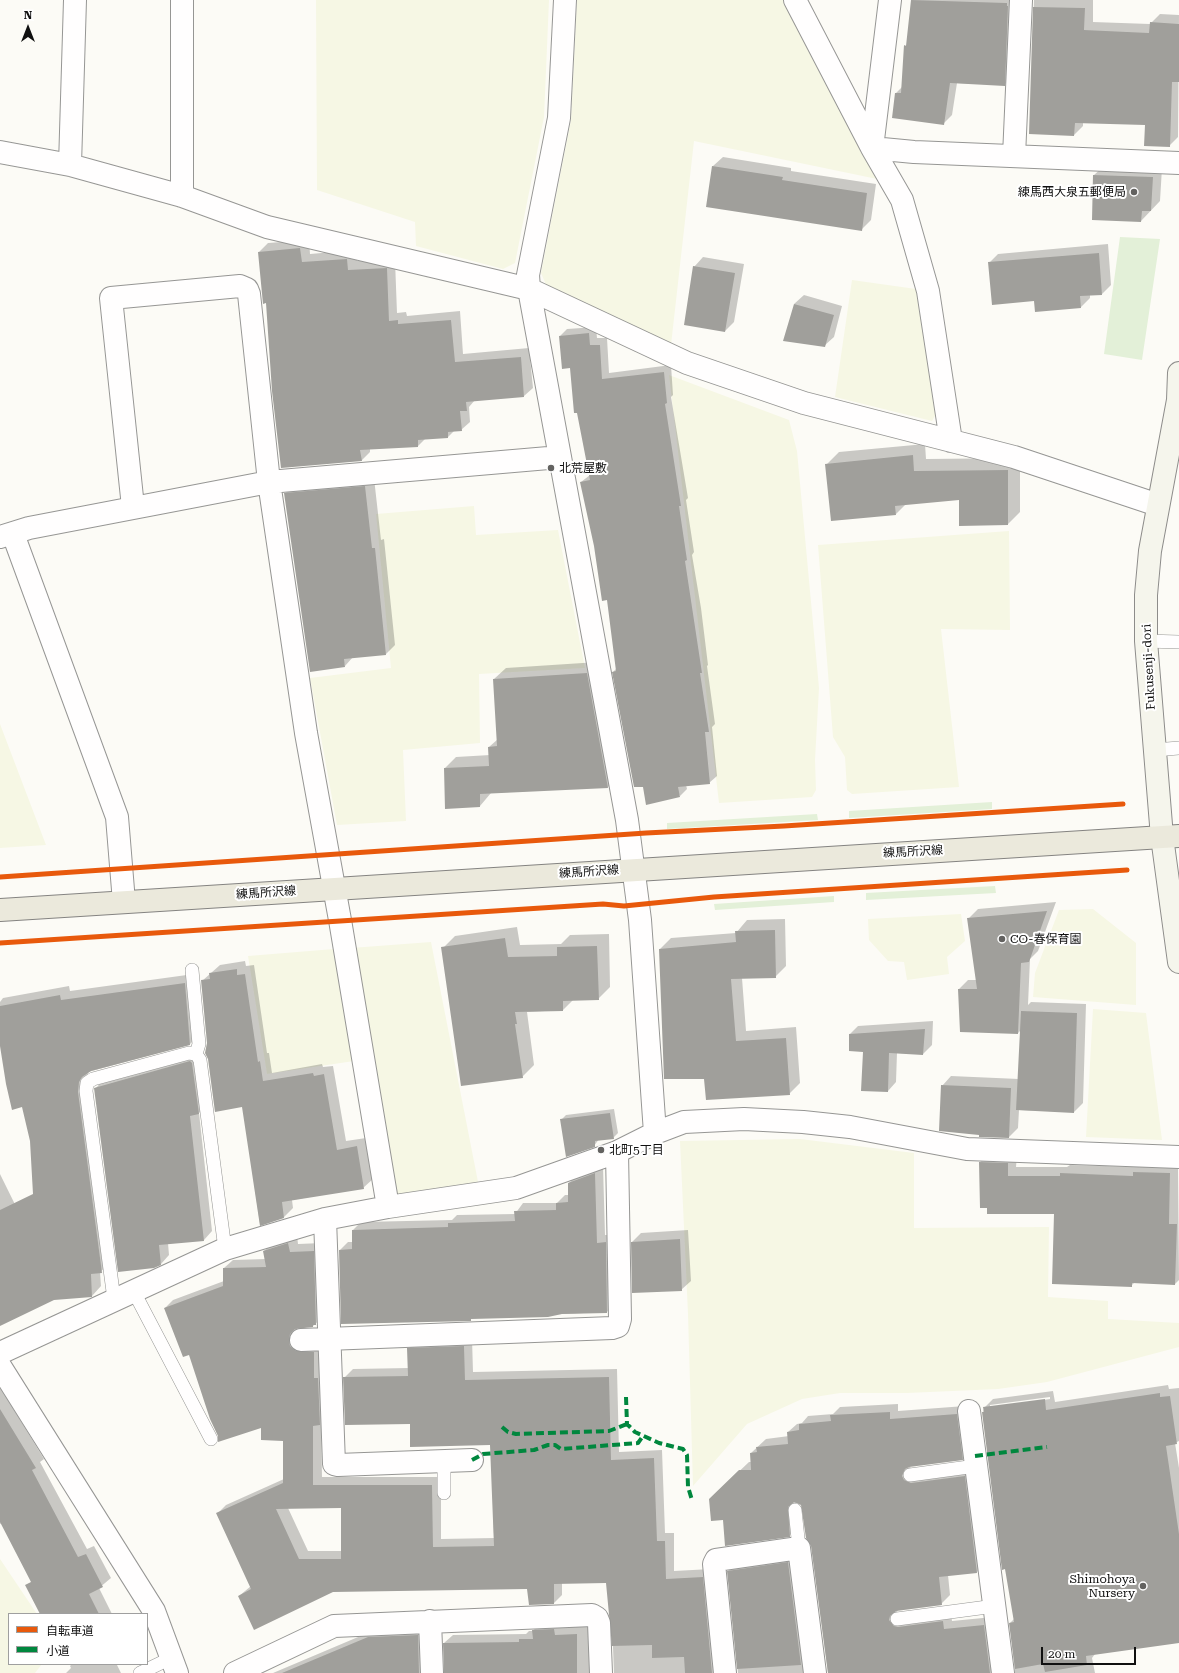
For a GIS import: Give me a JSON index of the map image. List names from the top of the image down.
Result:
{
  "streets": {
    "main road": ["練馬所沢線"],
    "street": ["Fukusenji-dori"]
  },
  "crossings": [
    ["Fukusenji-dori", "練馬所沢線"]
  ],
  "places": [
    "練馬西大泉五郵便局",
    "北荒屋敷",
    "CO-春保育園",
    "北町5丁目",
    "Shimohoya Nursery"
  ],
  "legend": ["自転車道", "小道"],
  "scale_bar": "20 m",
  "north": "top"
}
